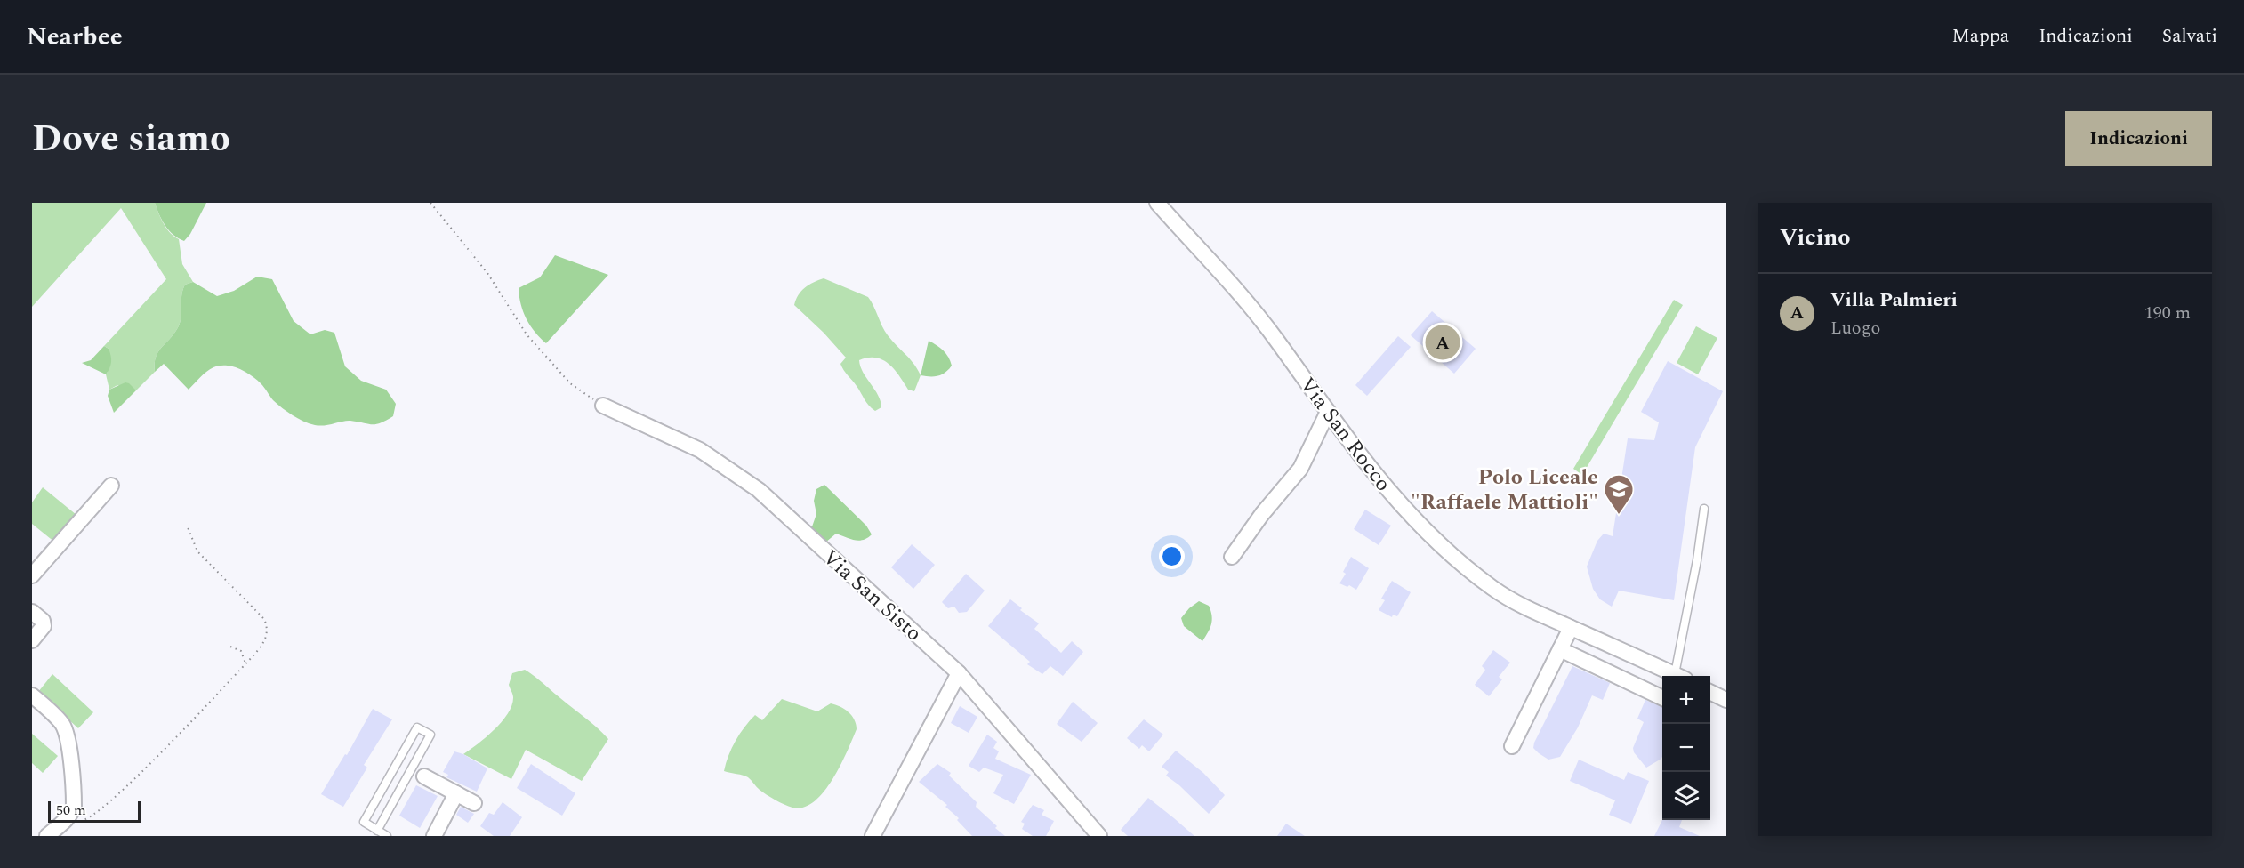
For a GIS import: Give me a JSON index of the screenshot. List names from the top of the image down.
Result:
{
  "streets": {
    "street": ["Via San Rocco", "Via San Sisto"]
  },
  "places": {
    "school or university": ["Polo Liceale \"Raffaele Mattioli\""]
  },
  "scale_bar": "50 m",
  "page": {
    "header": "Nearbee",
    "nav": ["Mappa", "Indicazioni", "Salvati"],
    "title": "Dove siamo",
    "buttons": "Indicazioni",
    "heading": "Vicino",
    "list": [
      {
        "mark": "A",
        "name": "Villa Palmieri",
        "note": "Luogo",
        "value": "190 m"
      }
    ],
    "pins": "A",
    "map_buttons": ["+", "−"],
    "scale": "50 m"
  }
}
